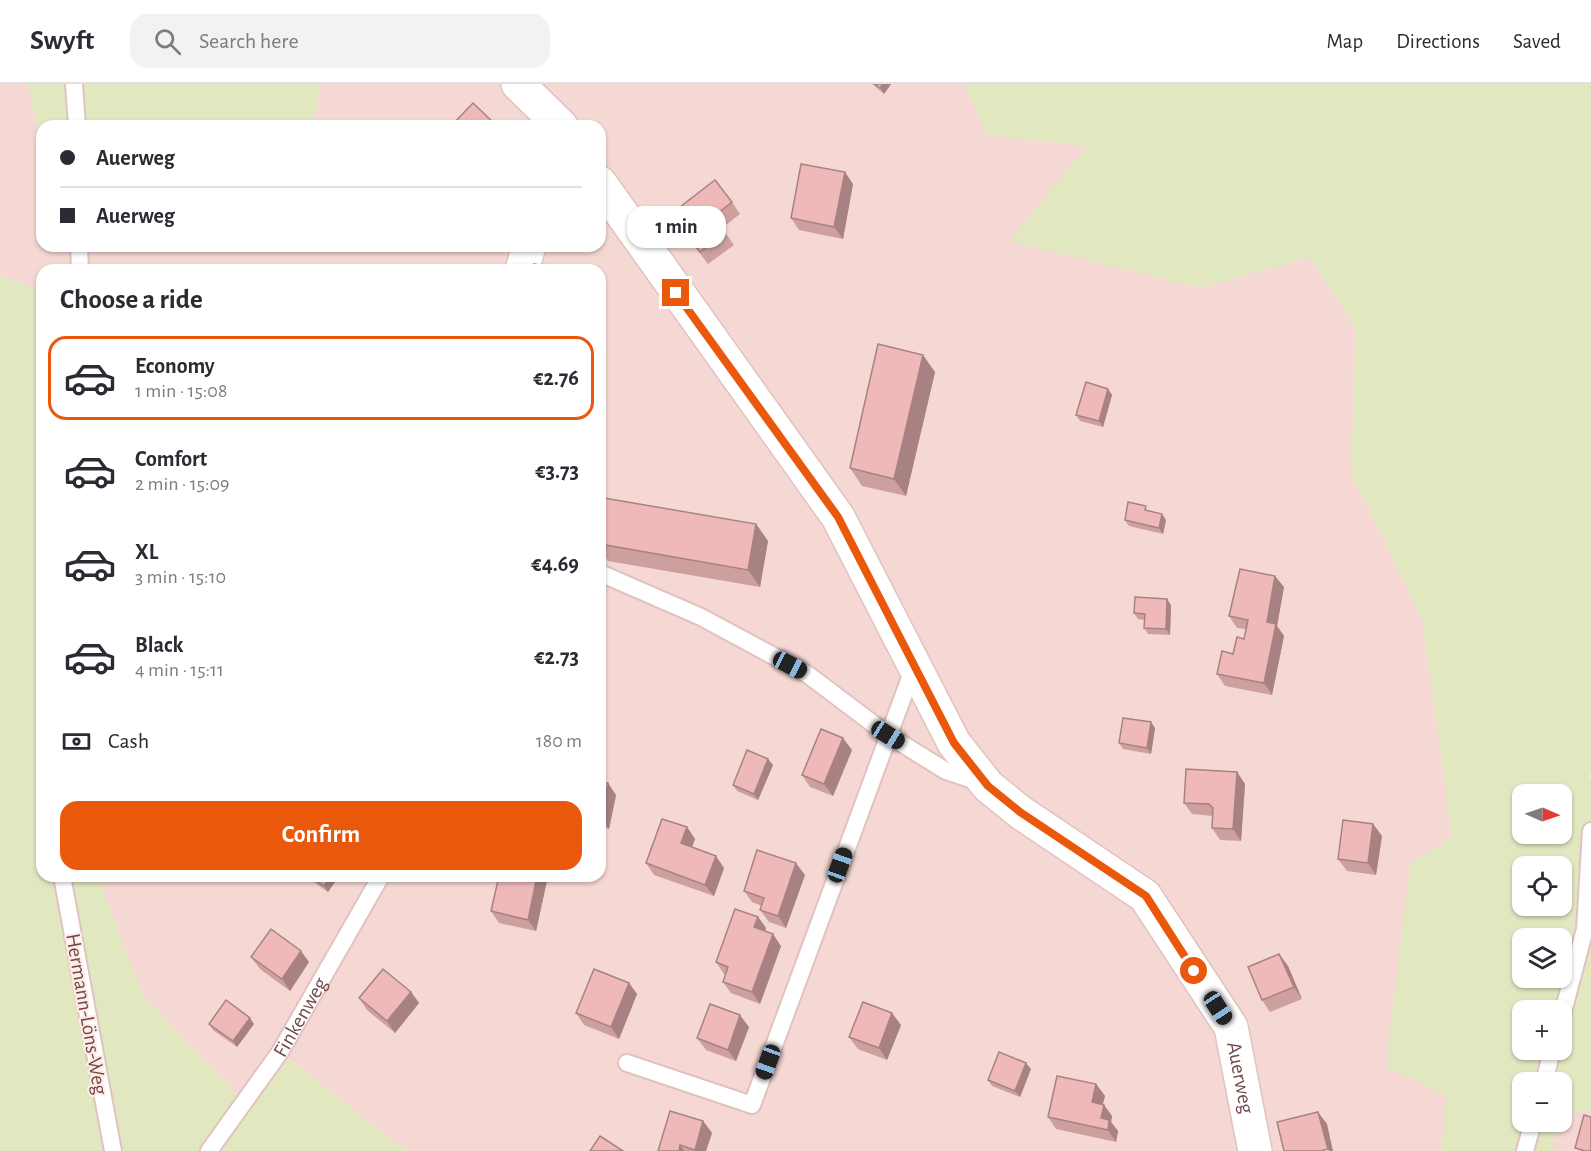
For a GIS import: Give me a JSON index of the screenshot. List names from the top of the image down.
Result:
{
  "streets": {
    "street": ["Auerweg"],
    "lane": ["Hermann-Löns-Weg", "Finkenweg"]
  },
  "north": "right",
  "page": {
    "header": "Swyft",
    "search": "Search here",
    "nav": ["Map", "Directions", "Saved"],
    "banner": ["Auerweg", "Auerweg"],
    "bubble": "1 min",
    "heading": "Choose a ride",
    "list": [
      {
        "name": "Economy",
        "note": "1 min · 15:08",
        "value": "€2.76"
      },
      {
        "name": "Comfort",
        "note": "2 min · 15:09",
        "value": "€3.73"
      },
      {
        "name": "XL",
        "note": "3 min · 15:10",
        "value": "€4.69"
      },
      {
        "name": "Black",
        "note": "4 min · 15:11",
        "value": "€2.73"
      }
    ],
    "pay": ["Cash", "180 m"],
    "map_buttons": ["+", "−"],
    "buttons": "Confirm"
  }
}
